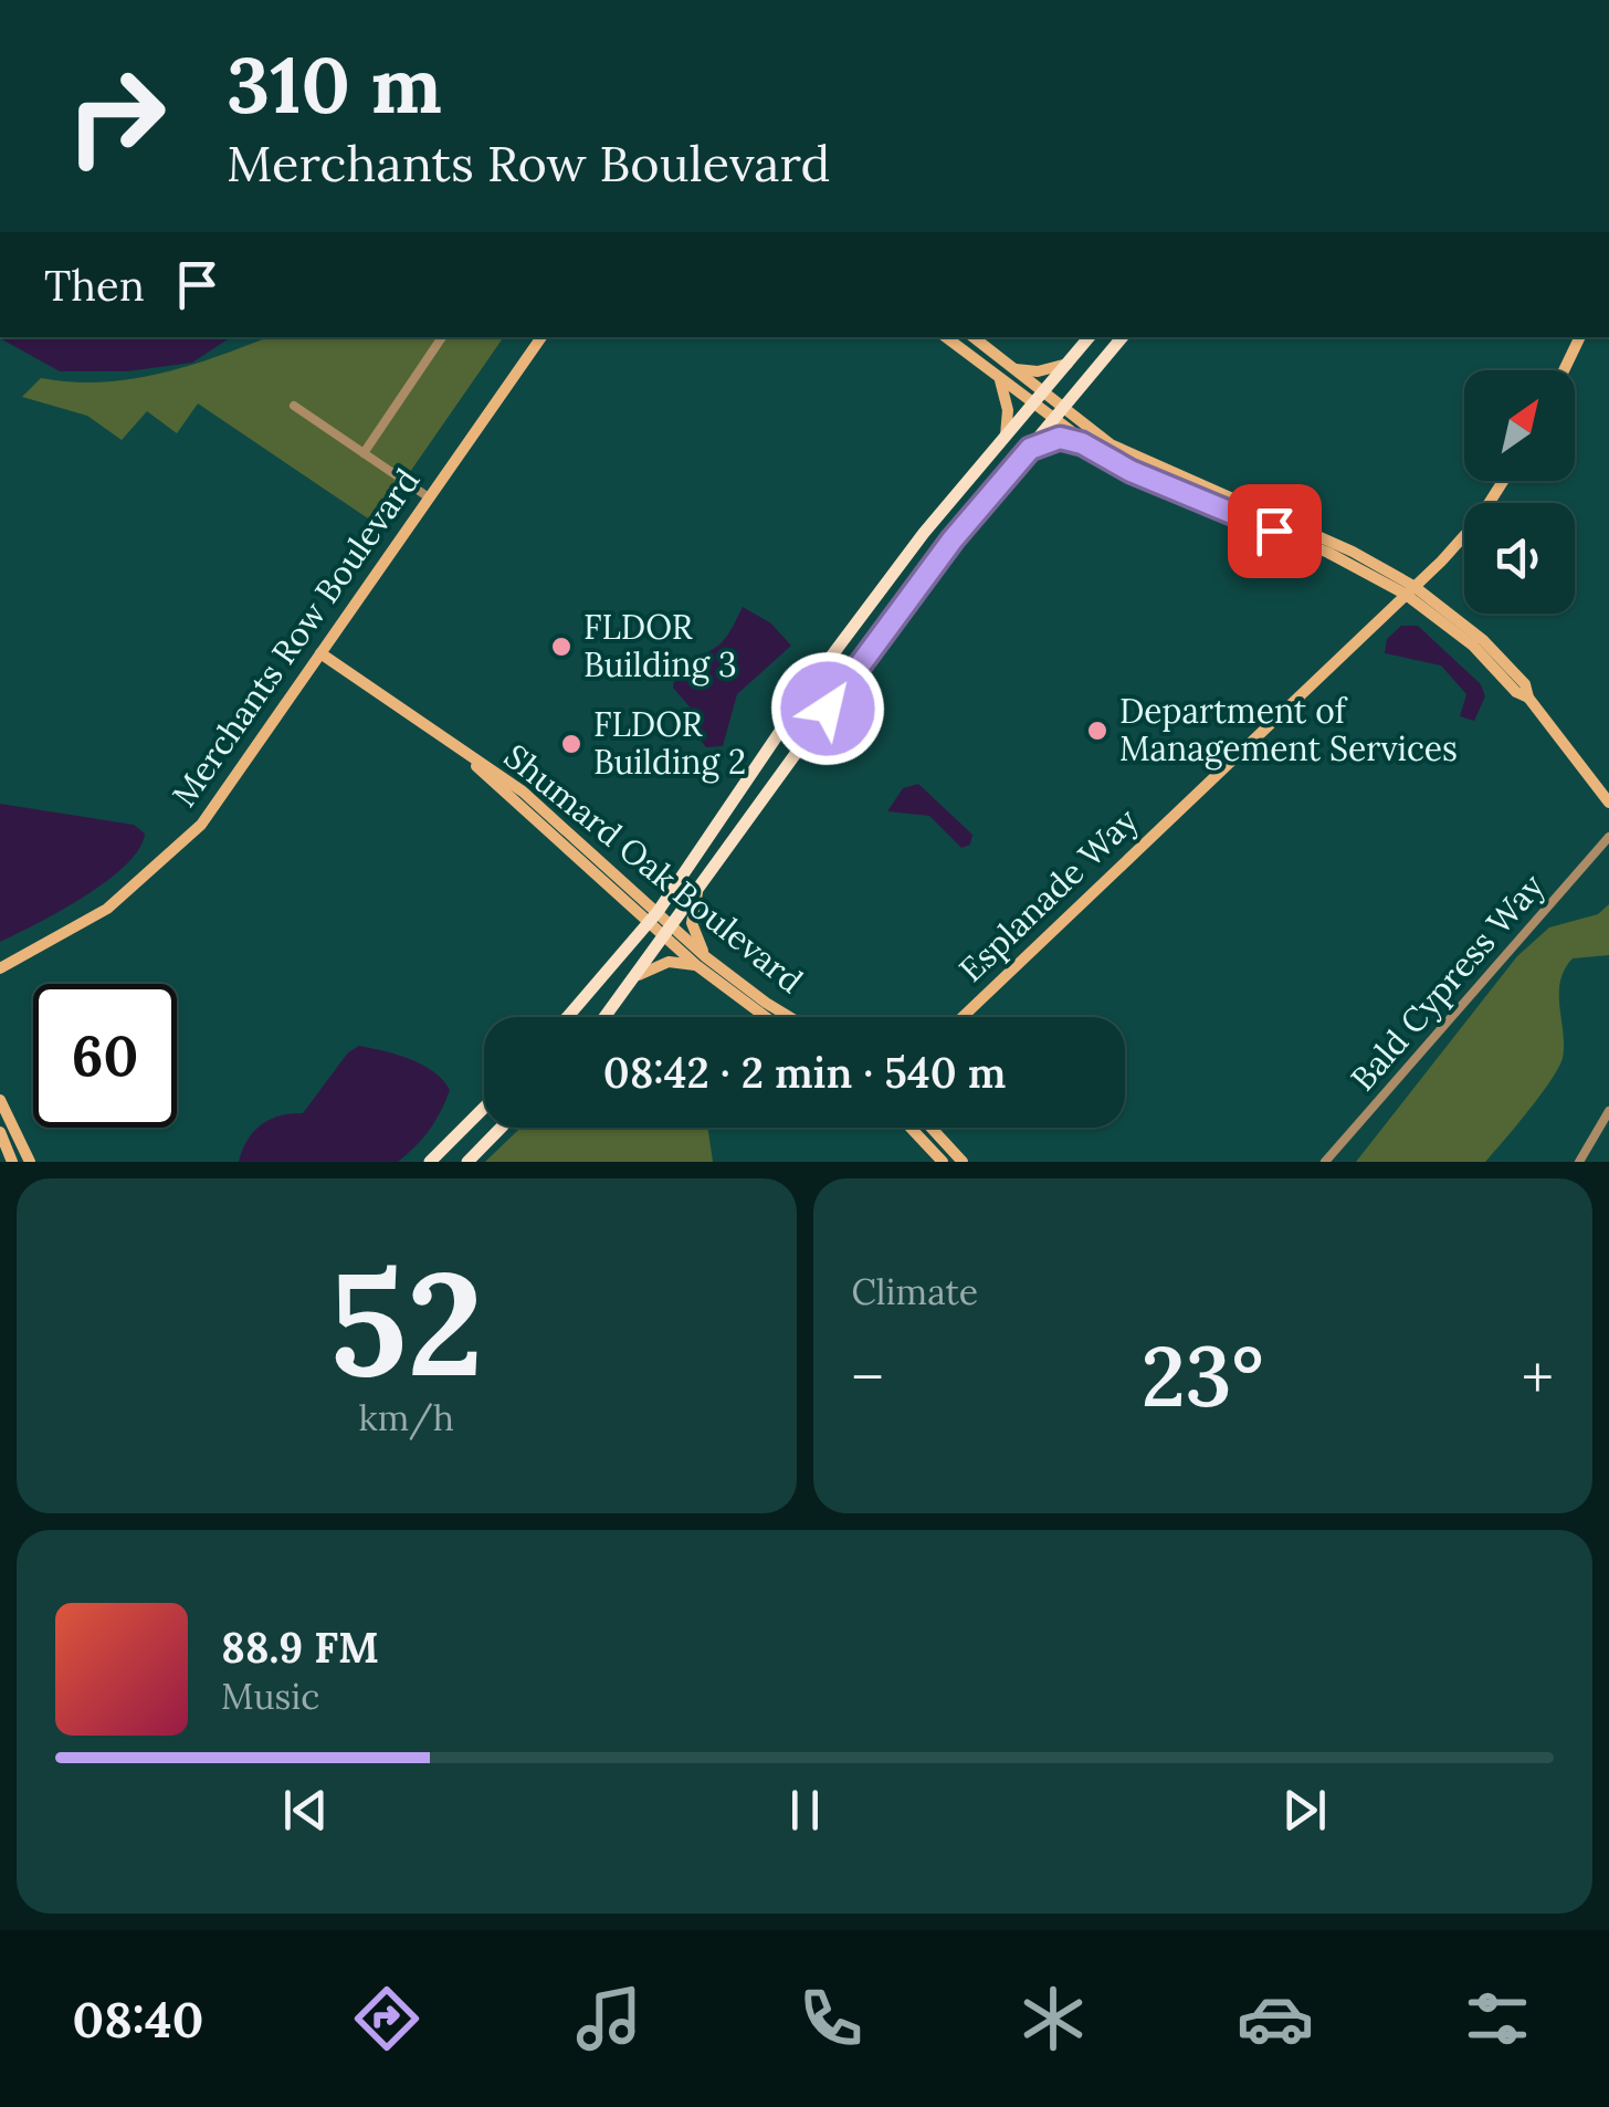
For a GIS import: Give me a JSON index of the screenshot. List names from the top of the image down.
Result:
{
  "streets": {
    "street": [
      "Merchants Row Boulevard",
      "Shumard Oak Boulevard",
      "Esplanade Way",
      "Bald Cypress Way"
    ]
  },
  "crossings": [
    ["Merchants Row Boulevard", "Shumard Oak Boulevard"]
  ],
  "places": ["FLDOR Building 3", "Department of Management Services", "FLDOR Building 2"],
  "north": "top right",
  "page": {
    "turn": ["310 m", "Merchants Row Boulevard"],
    "then": "Then",
    "limit": "60",
    "trip": "08:42 · 2 min · 540 m",
    "tile": [
      ["52", "km/h"],
      "Climate"
    ],
    "heat": ["−", "23°", "+"],
    "song": ["88.9 FM", "Music"],
    "tabs": "08:40"
  }
}
